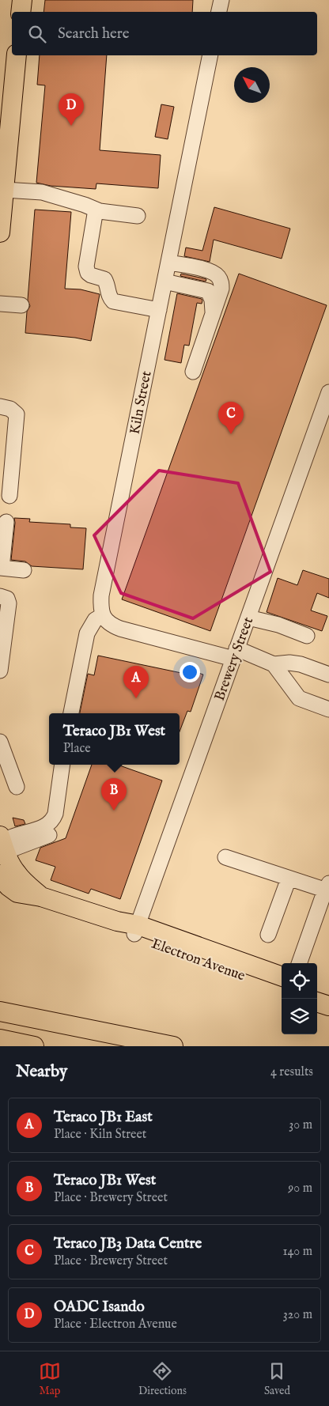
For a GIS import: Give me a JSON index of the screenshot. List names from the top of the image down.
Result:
{
  "streets": {
    "main road": ["Electron Avenue"],
    "street": ["Kiln Street", "Brewery Street"]
  },
  "crossings": [
    ["Brewery Street", "Electron Avenue"]
  ],
  "north": "top left",
  "page": {
    "search": "Search here",
    "pins": [
      "D",
      "C",
      "A",
      "B"
    ],
    "popup": ["Teraco JB1 West", "Place"],
    "heading": ["Nearby", "4 results"],
    "list": [
      {
        "mark": "A",
        "name": "Teraco JB1 East",
        "note": "Place · Kiln Street",
        "value": "30 m"
      },
      {
        "mark": "B",
        "name": "Teraco JB1 West",
        "note": "Place · Brewery Street",
        "value": "90 m"
      },
      {
        "mark": "C",
        "name": "Teraco JB3 Data Centre",
        "note": "Place · Brewery Street",
        "value": "140 m"
      },
      {
        "mark": "D",
        "name": "OADC Isando",
        "note": "Place · Electron Avenue",
        "value": "320 m"
      }
    ],
    "nav": ["Map", "Directions", "Saved"]
  }
}
